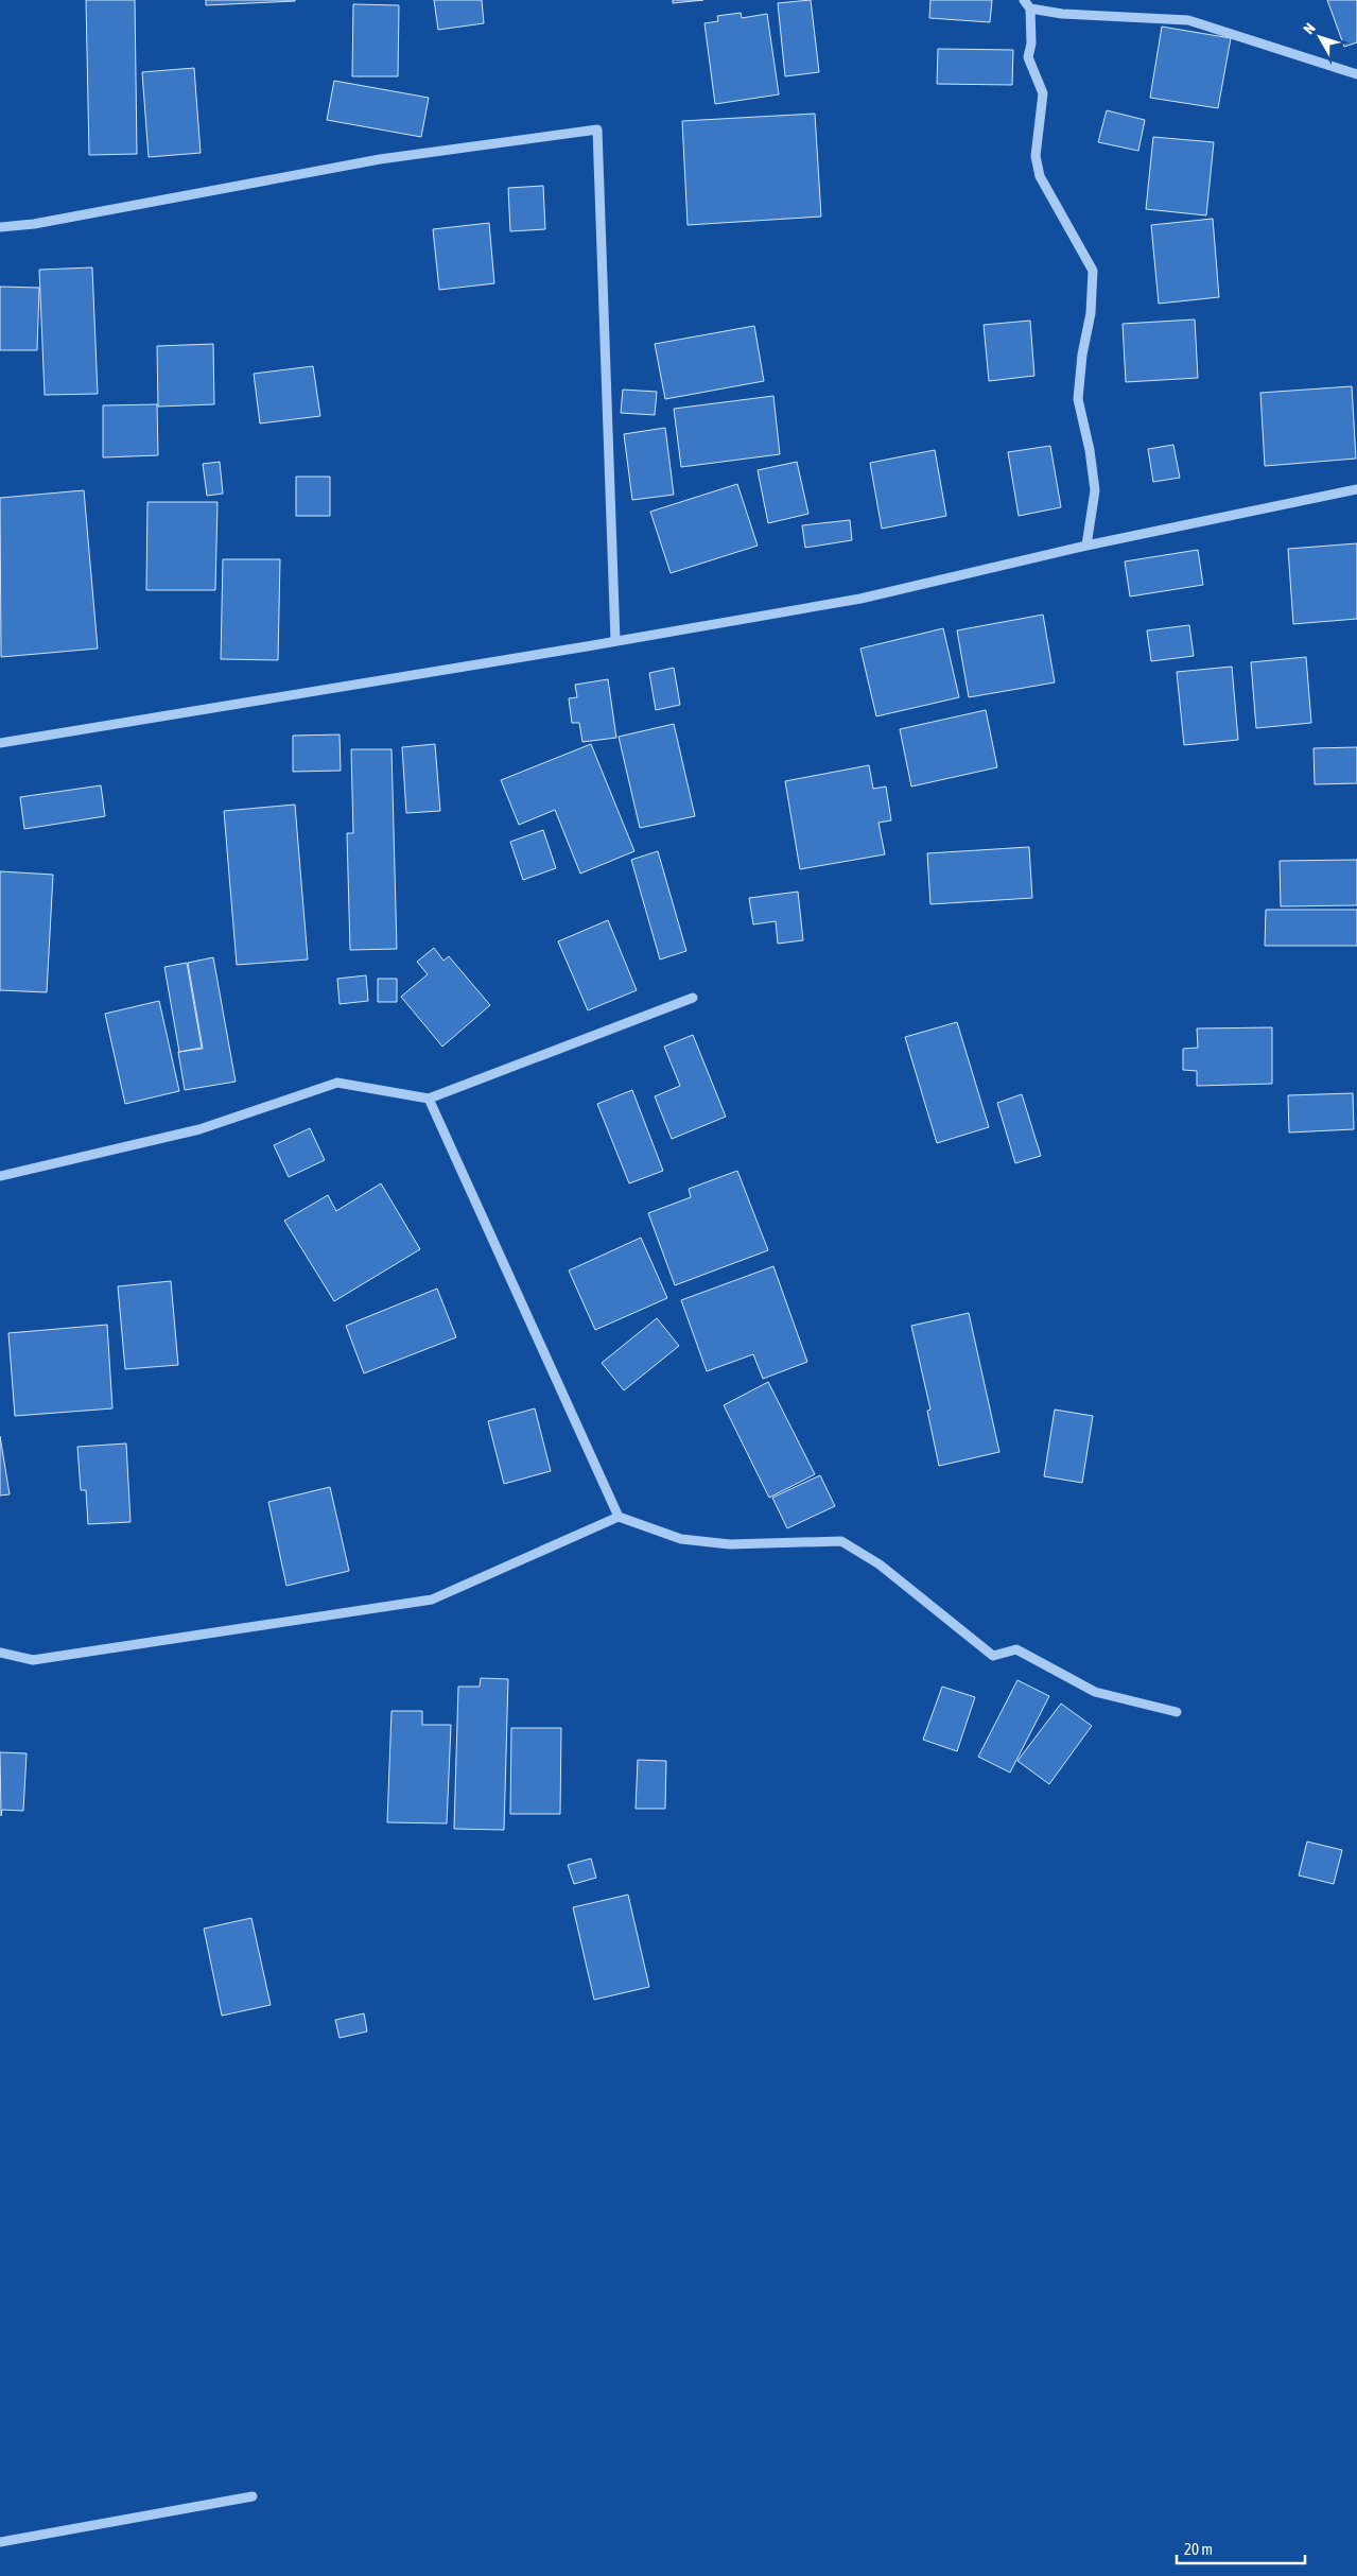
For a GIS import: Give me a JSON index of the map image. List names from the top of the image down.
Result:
{
  "scale_bar": "20 m",
  "north": "top left"
}
